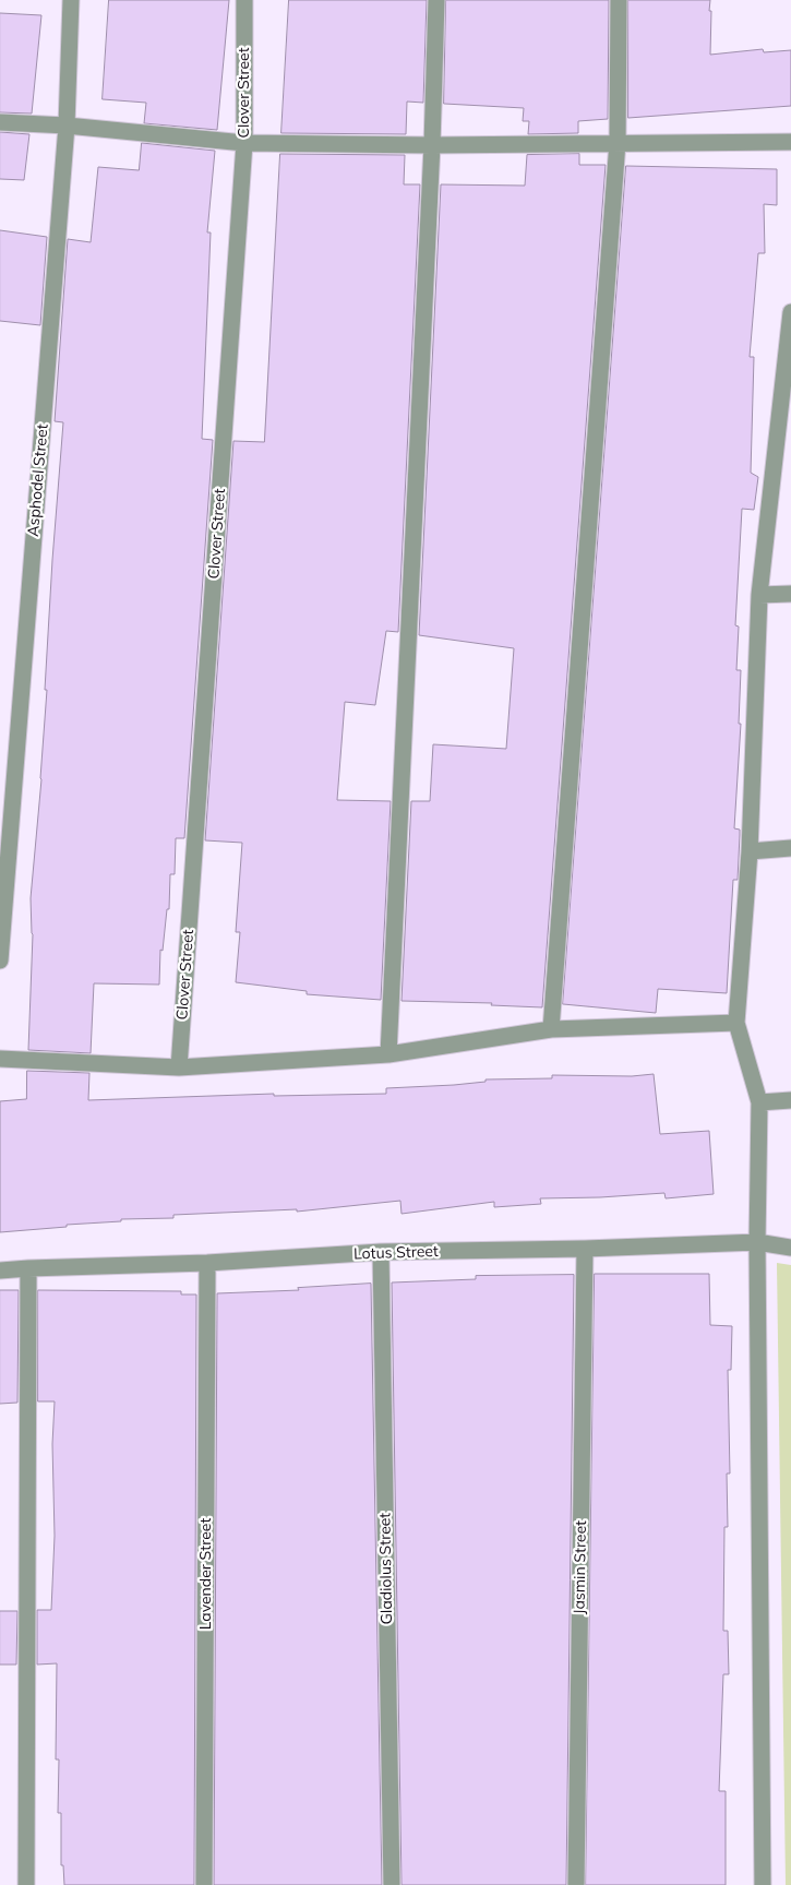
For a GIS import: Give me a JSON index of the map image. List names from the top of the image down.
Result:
{
  "streets": {
    "street": [
      "Clover Street",
      "Asphodel Street",
      "Lotus Street",
      "Jasmin Street",
      "Gladiolus Street",
      "Lavender Street"
    ]
  },
  "crossings": [
    ["Lotus Street", "Jasmin Street"],
    ["Lotus Street", "Gladiolus Street"],
    ["Lotus Street", "Lavender Street"]
  ]
}
